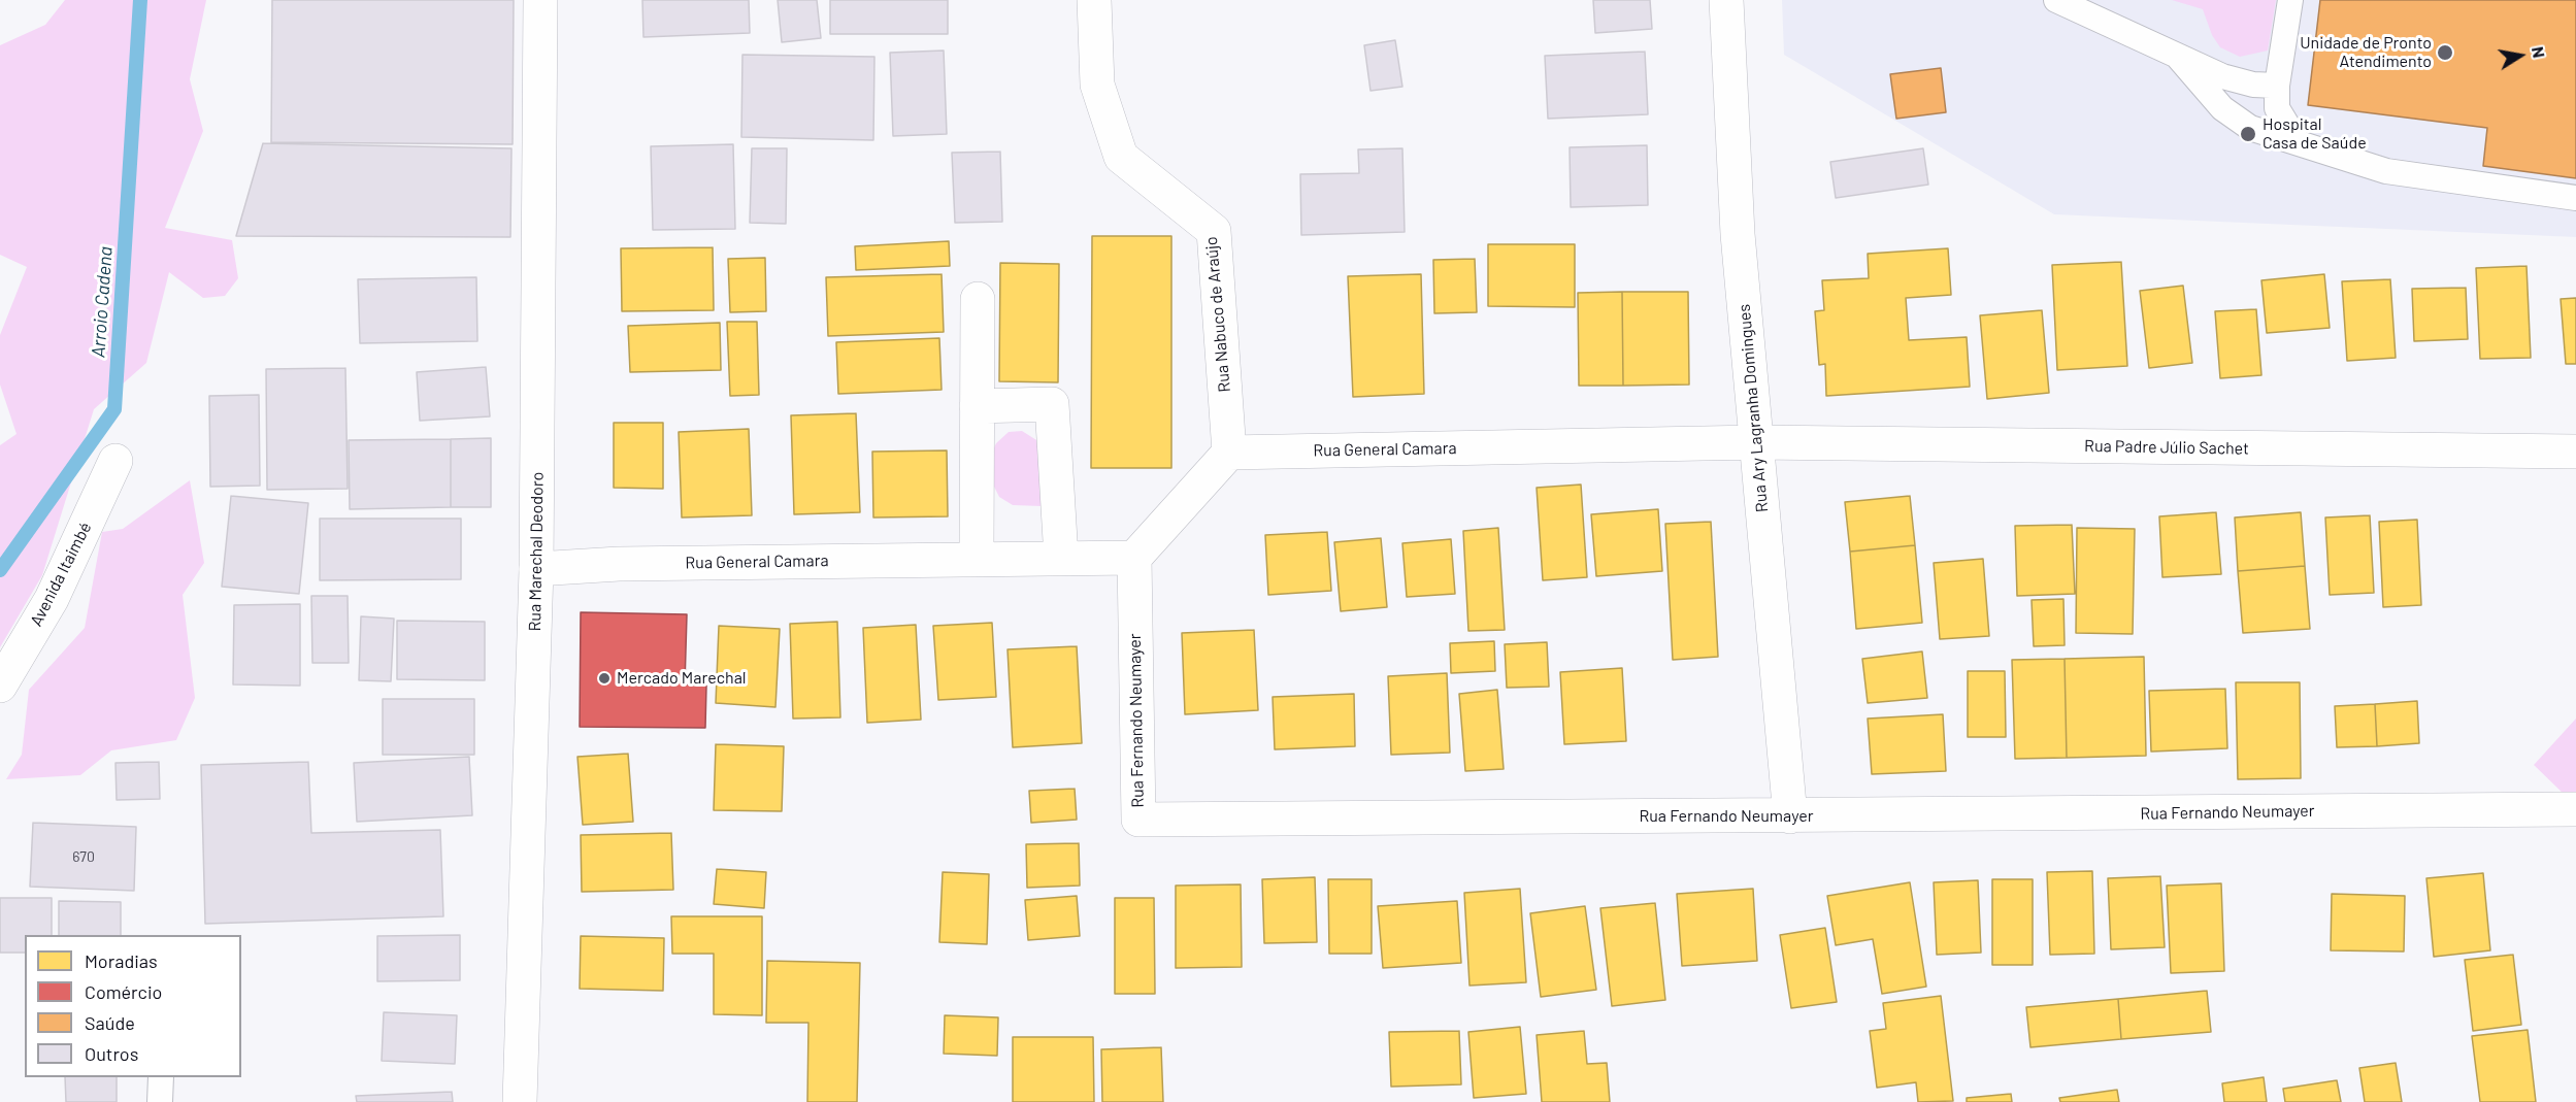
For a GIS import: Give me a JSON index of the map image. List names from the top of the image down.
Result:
{
  "streets": {
    "street": [
      "Rua Nabuco de Araújo",
      "Rua Ary Lagranha Domingues",
      "Rua Padre Júlio Sachet",
      "Rua General Camara",
      "Rua Marechal Deodoro",
      "Avenida Itaimbé",
      "Rua Fernando Neumayer"
    ]
  },
  "crossings": [
    ["Rua Nabuco de Araújo", "Rua General Camara"],
    ["Rua Ary Lagranha Domingues", "Rua Padre Júlio Sachet"],
    ["Rua Ary Lagranha Domingues", "Rua General Camara"],
    ["Rua Ary Lagranha Domingues", "Rua Fernando Neumayer"],
    ["Rua Padre Júlio Sachet", "Rua General Camara"],
    ["Rua General Camara", "Rua Marechal Deodoro"],
    ["Rua General Camara", "Rua Fernando Neumayer"]
  ],
  "water": ["Arroio Cadena"],
  "places": ["Unidade de Pronto Atendimento", "Hospital Casa de Saúde", "Mercado Marechal"],
  "house_numbers": ["670"],
  "legend": [
    "Moradias",
    "Comércio",
    "Saúde",
    "Outros"
  ],
  "north": "right"
}
